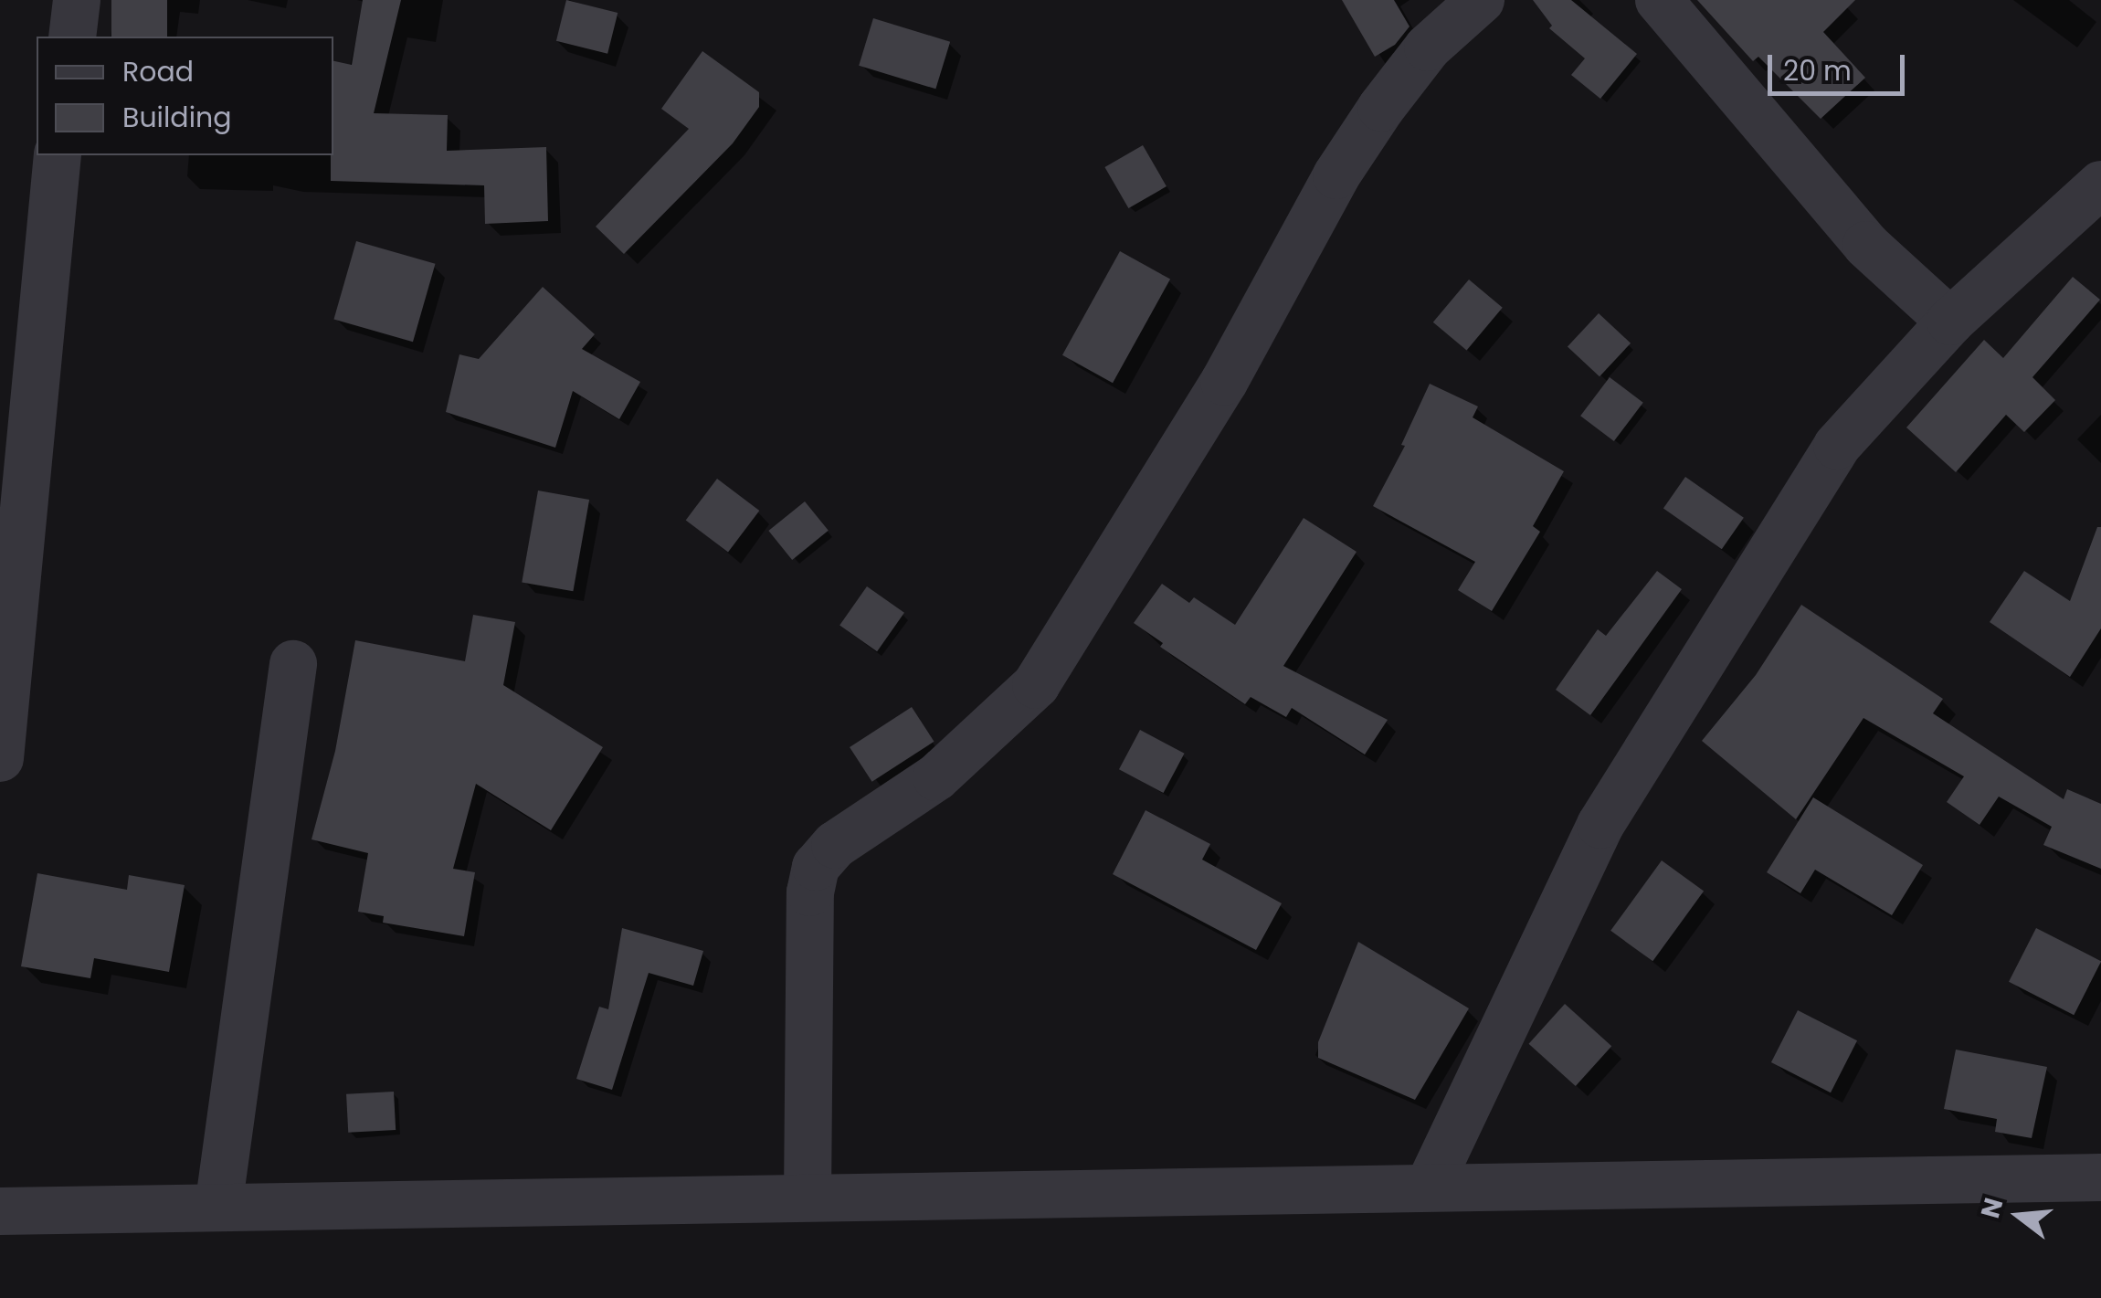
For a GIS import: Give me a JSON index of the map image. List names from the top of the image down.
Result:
{
  "legend": ["Road", "Building"],
  "scale_bar": "20 m",
  "north": "left"
}
